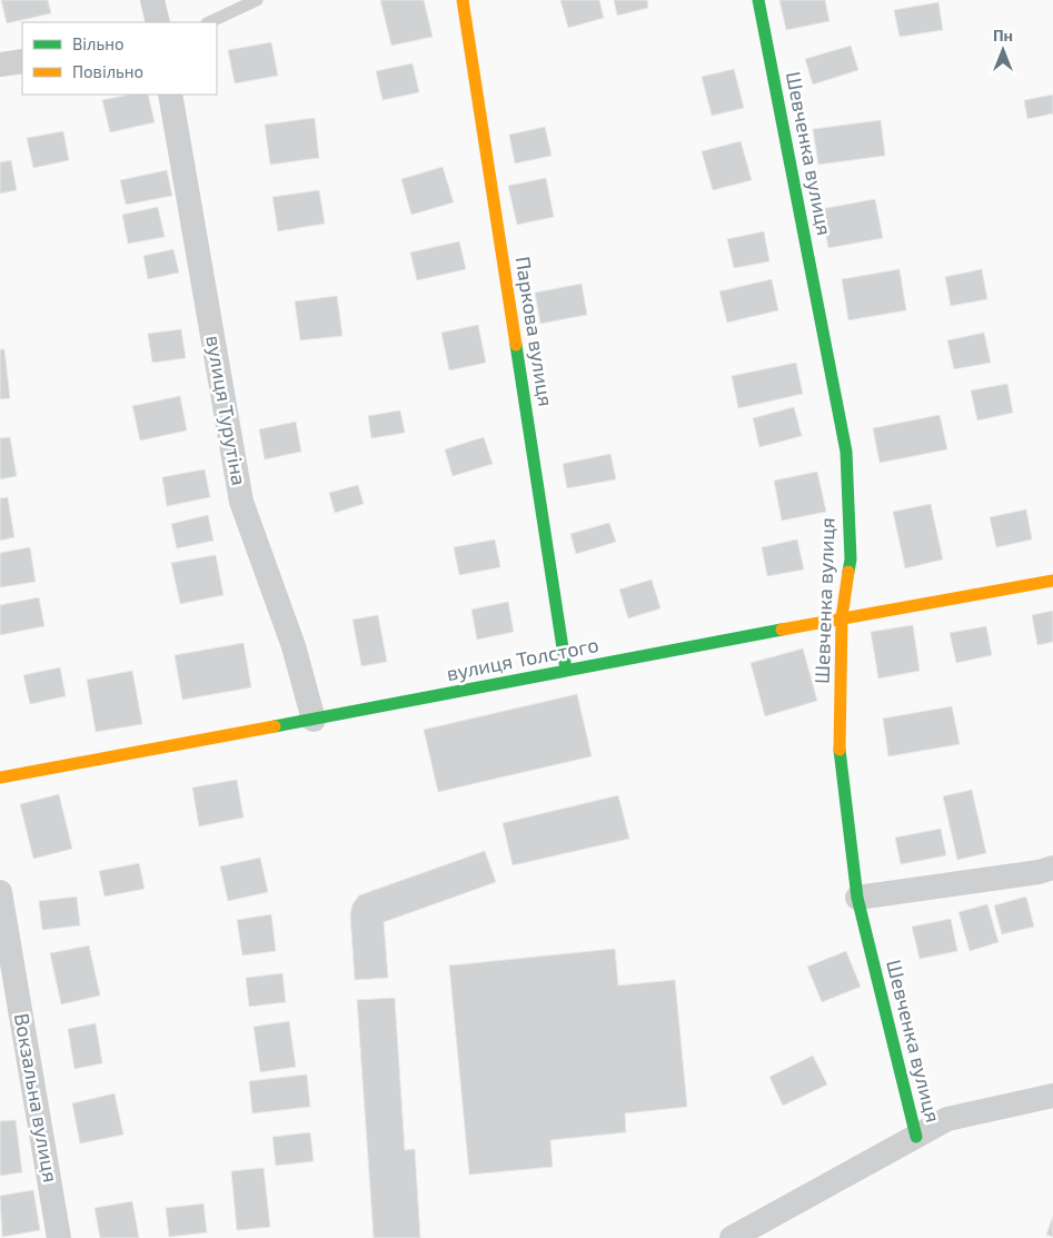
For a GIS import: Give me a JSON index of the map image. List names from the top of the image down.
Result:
{
  "streets": {
    "street": [
      "Шевченка вулиця",
      "Паркова вулиця",
      "вулиця Турутіна",
      "вулиця Толстого",
      "Вокзальна вулиця"
    ]
  },
  "crossings": [
    ["Шевченка вулиця", "вулиця Толстого"],
    ["Паркова вулиця", "вулиця Толстого"],
    ["вулиця Турутіна", "вулиця Толстого"]
  ],
  "legend": ["Вільно", "Повільно"],
  "north": "top"
}
